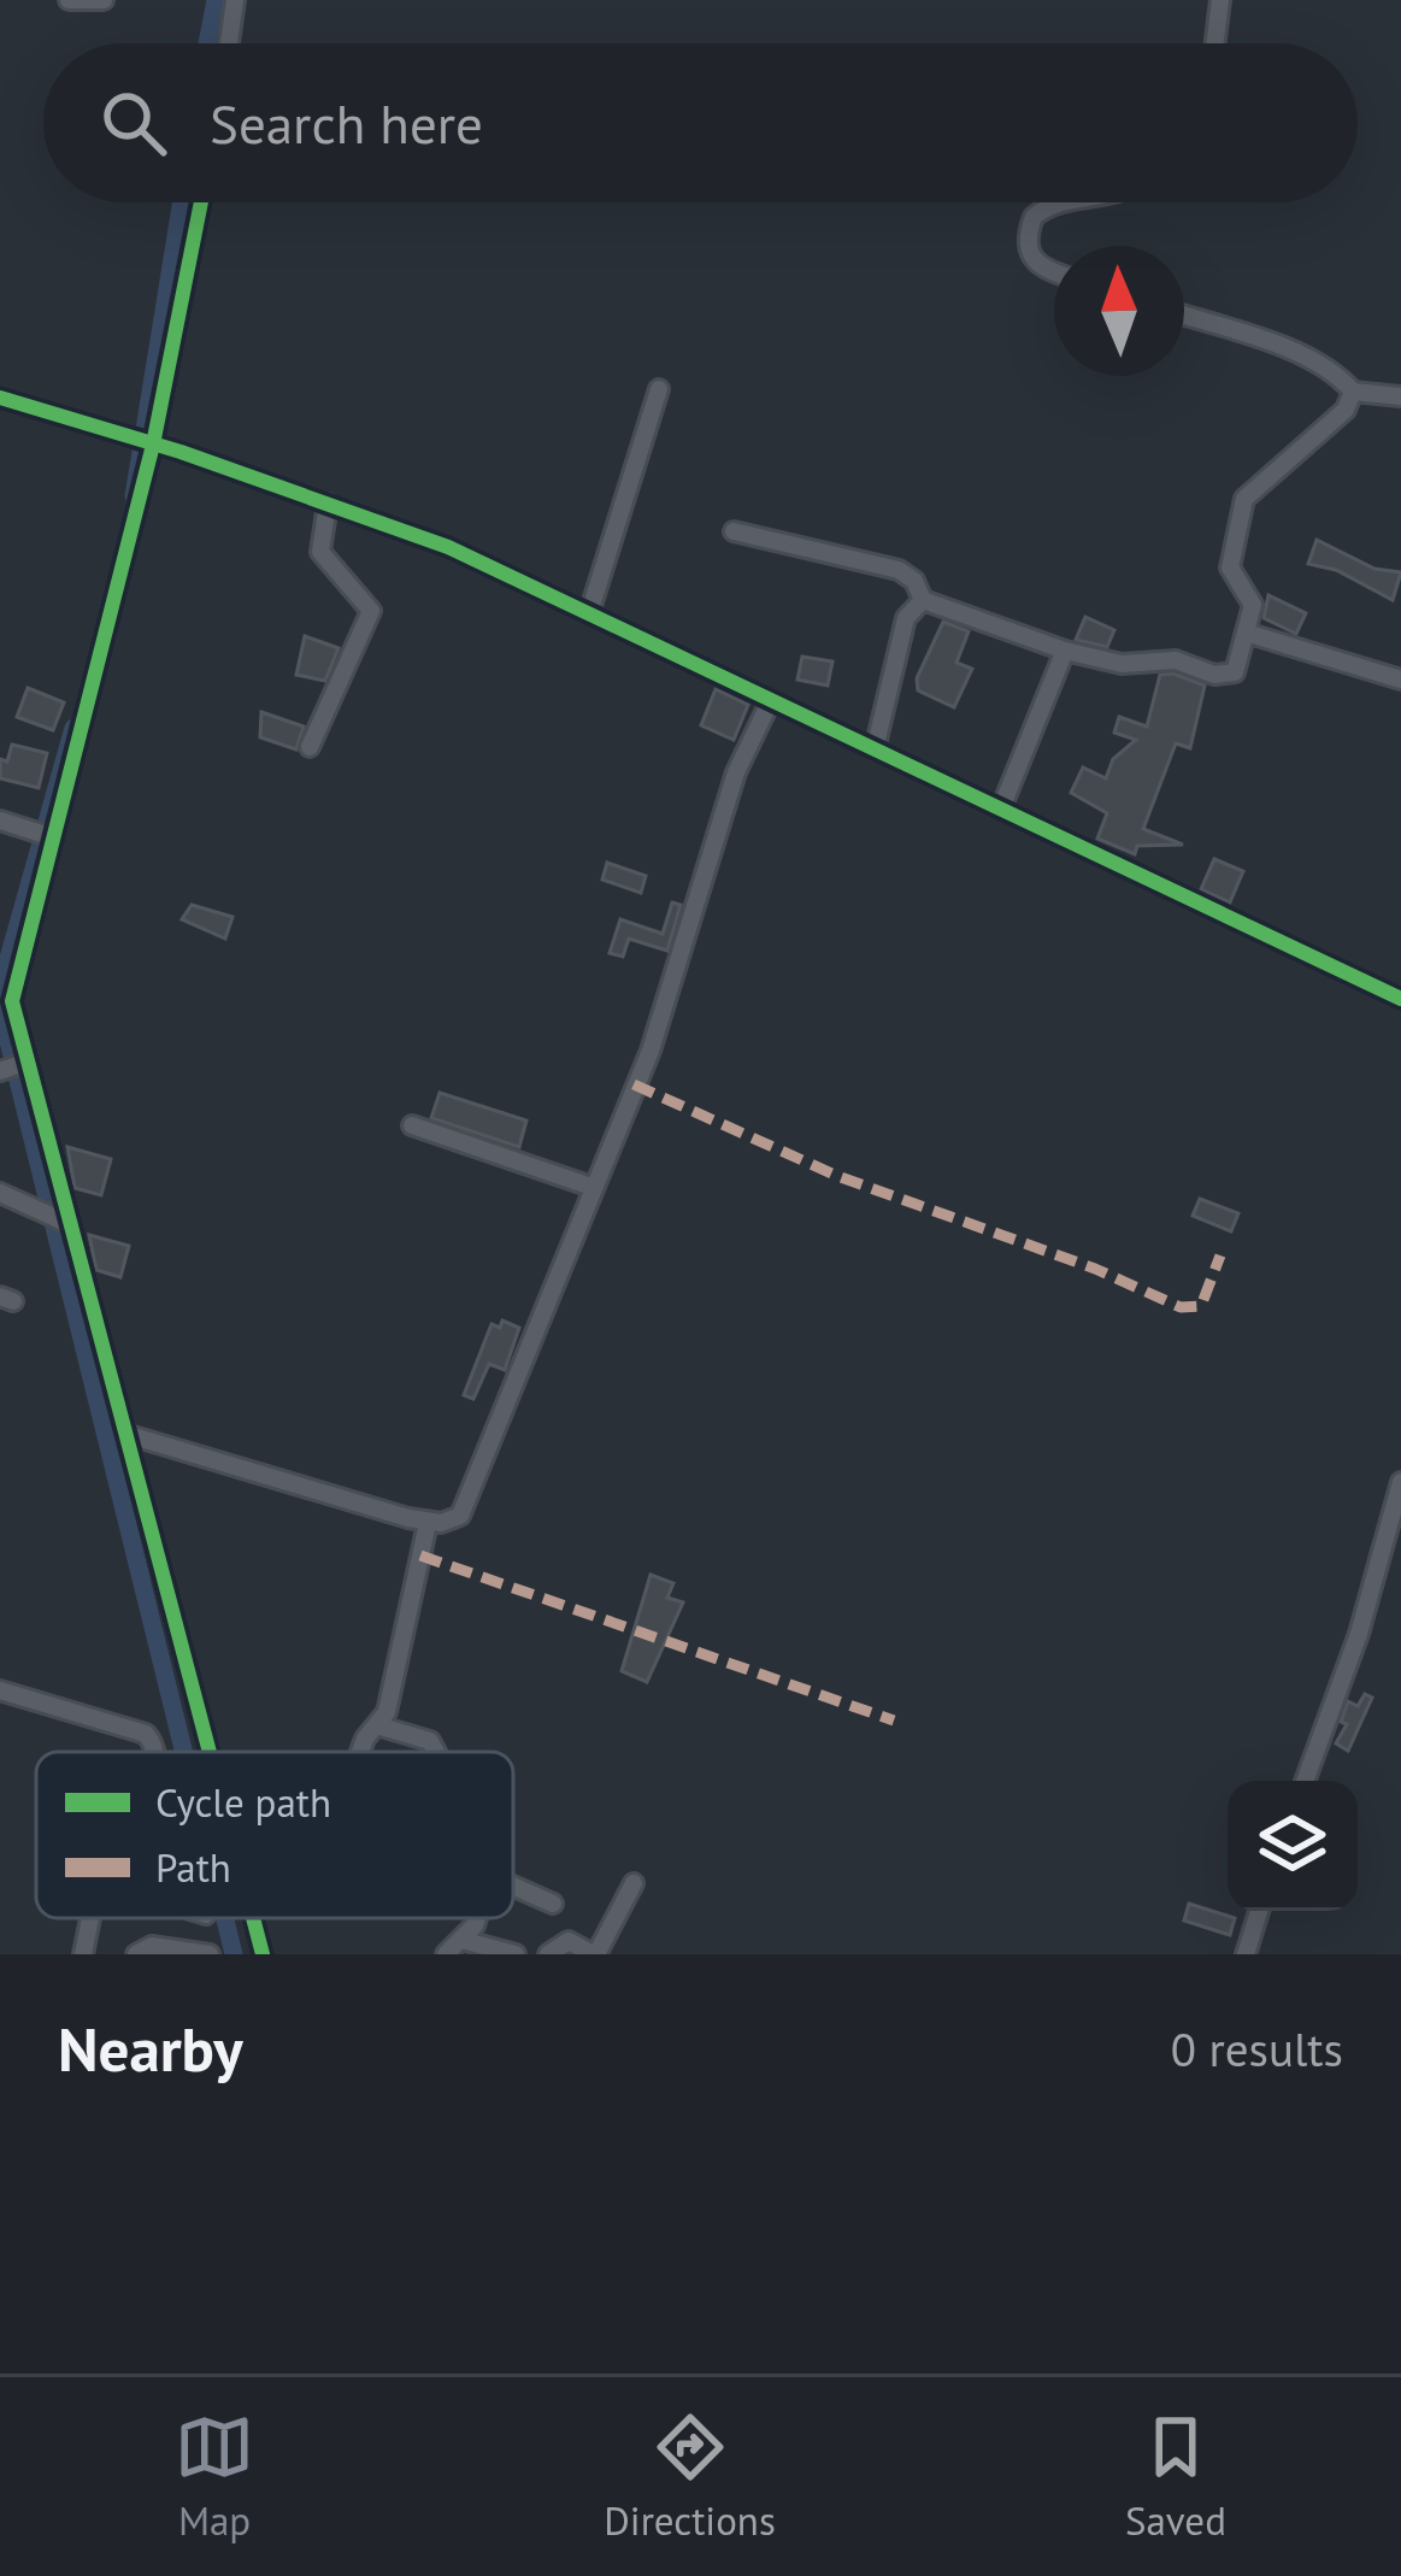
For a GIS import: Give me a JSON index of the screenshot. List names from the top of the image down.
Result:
{
  "legend": ["Cycle path", "Path"],
  "north": "top",
  "page": {
    "search": "Search here",
    "heading": ["Nearby", "0 results"],
    "nav": ["Map", "Directions", "Saved"]
  }
}
